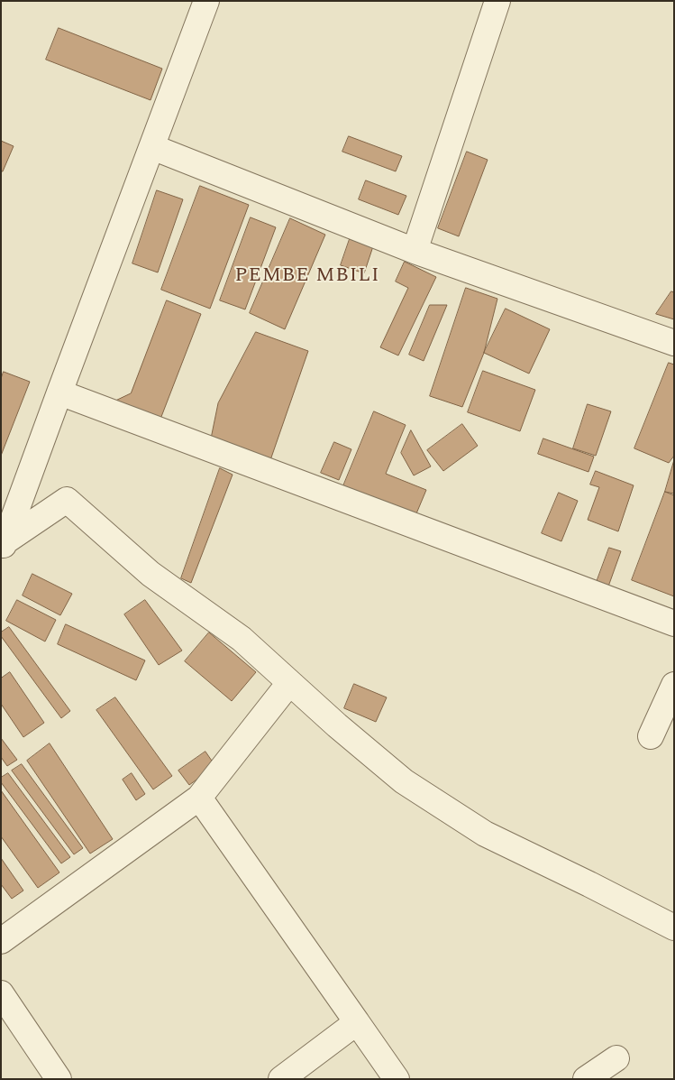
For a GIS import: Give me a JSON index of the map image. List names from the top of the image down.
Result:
{
  "districts": ["PEMBE MBILI"]
}
